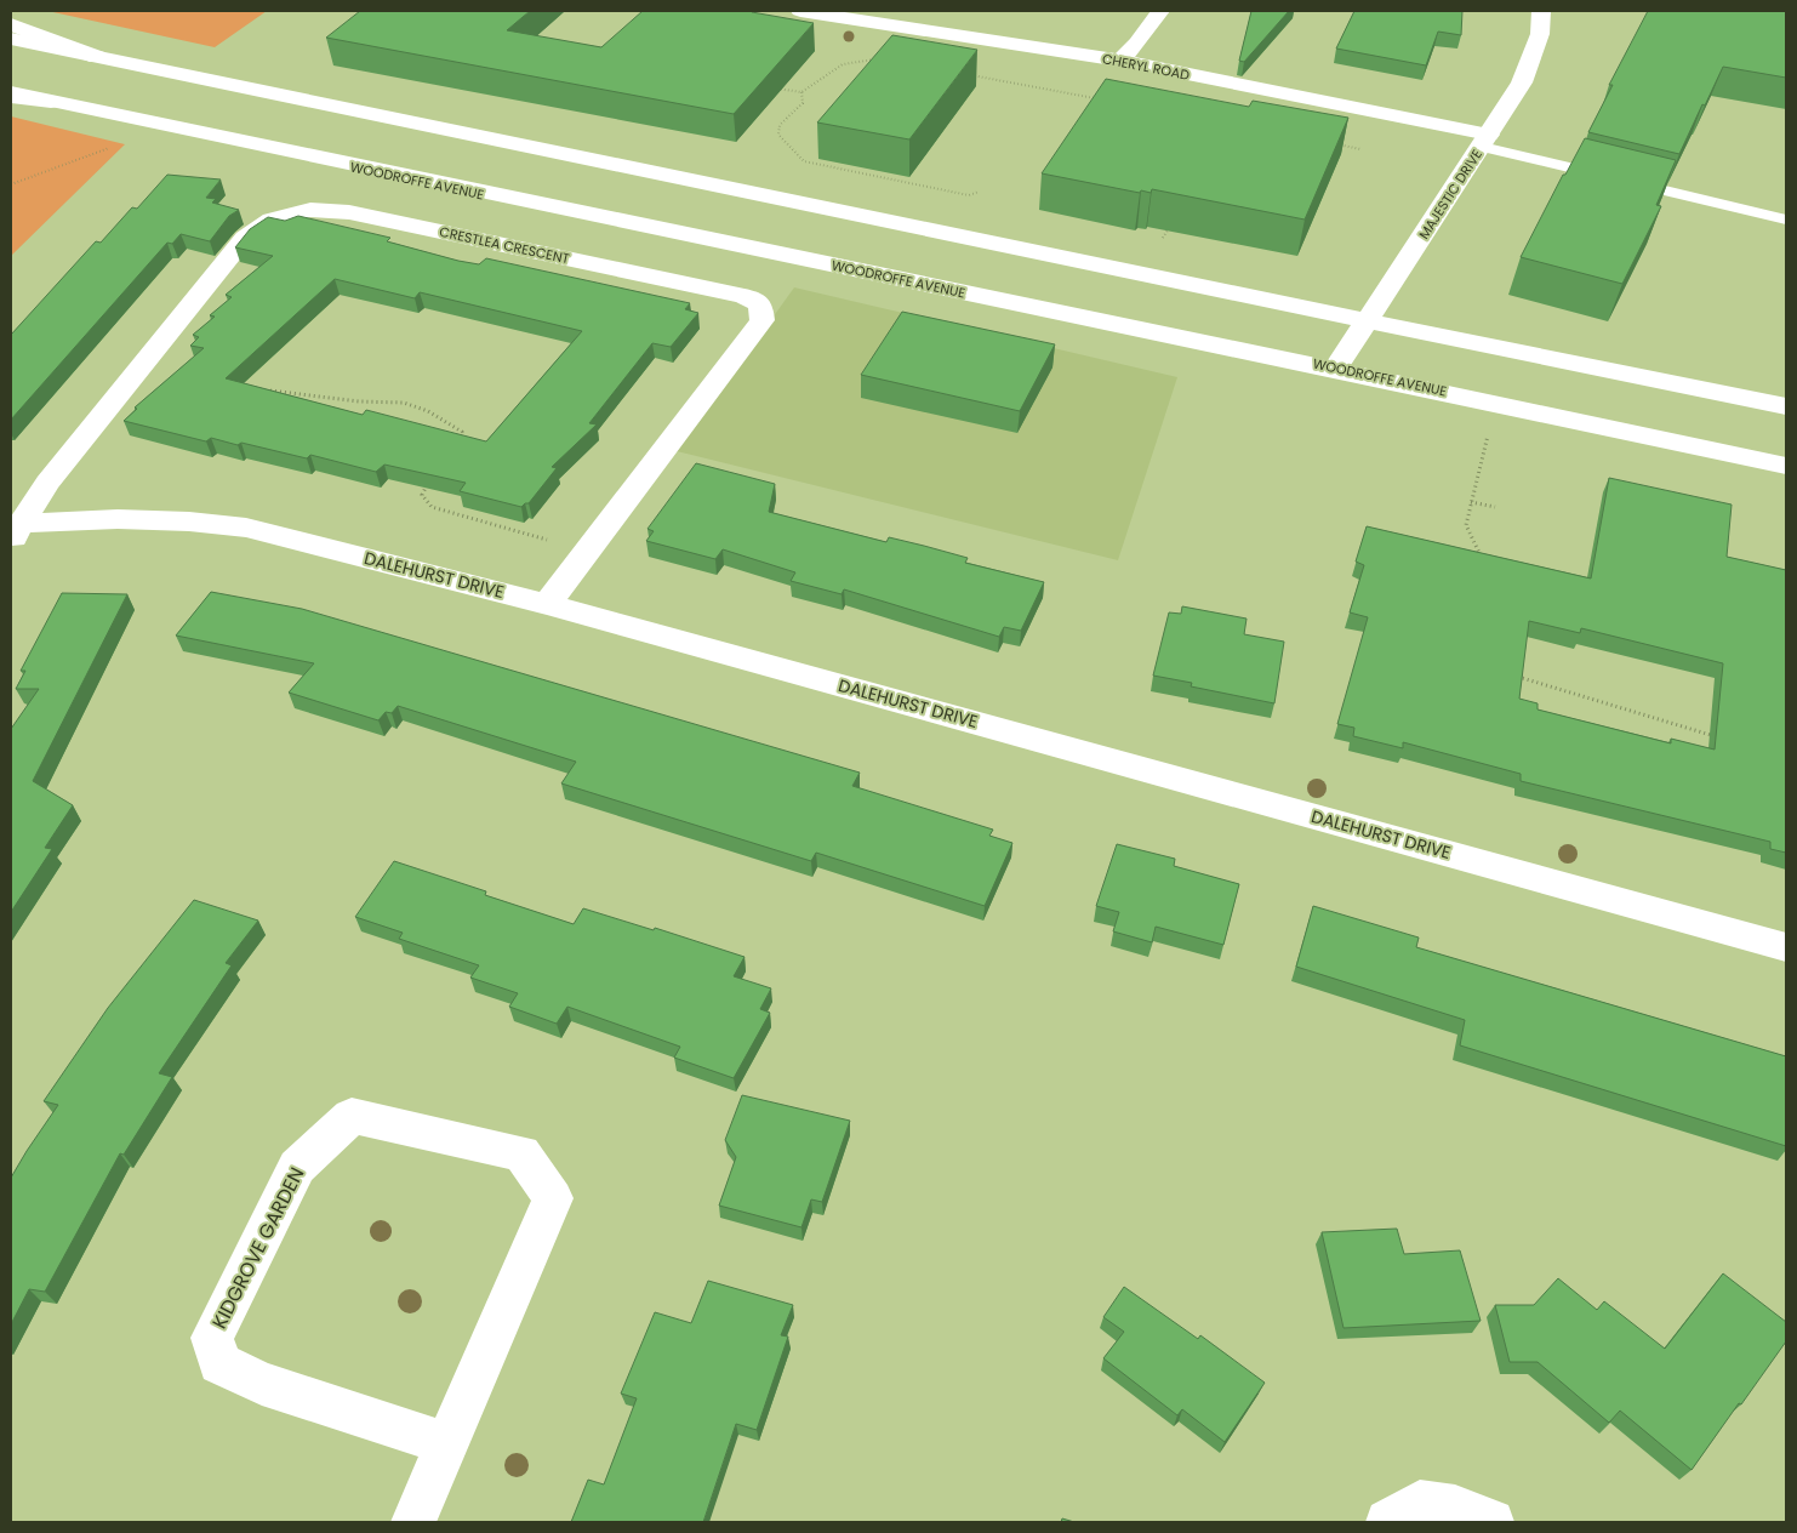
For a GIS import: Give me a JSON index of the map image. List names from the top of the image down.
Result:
{
  "streets": {
    "street": [
      "CHERYL ROAD",
      "WOODROFFE AVENUE",
      "MAJESTIC DRIVE",
      "CRESTLEA CRESCENT",
      "DALEHURST DRIVE",
      "KIDGROVE GARDEN"
    ]
  },
  "crossings": [
    ["CHERYL ROAD", "MAJESTIC DRIVE"],
    ["WOODROFFE AVENUE", "MAJESTIC DRIVE"],
    ["CRESTLEA CRESCENT", "DALEHURST DRIVE"]
  ]
}
